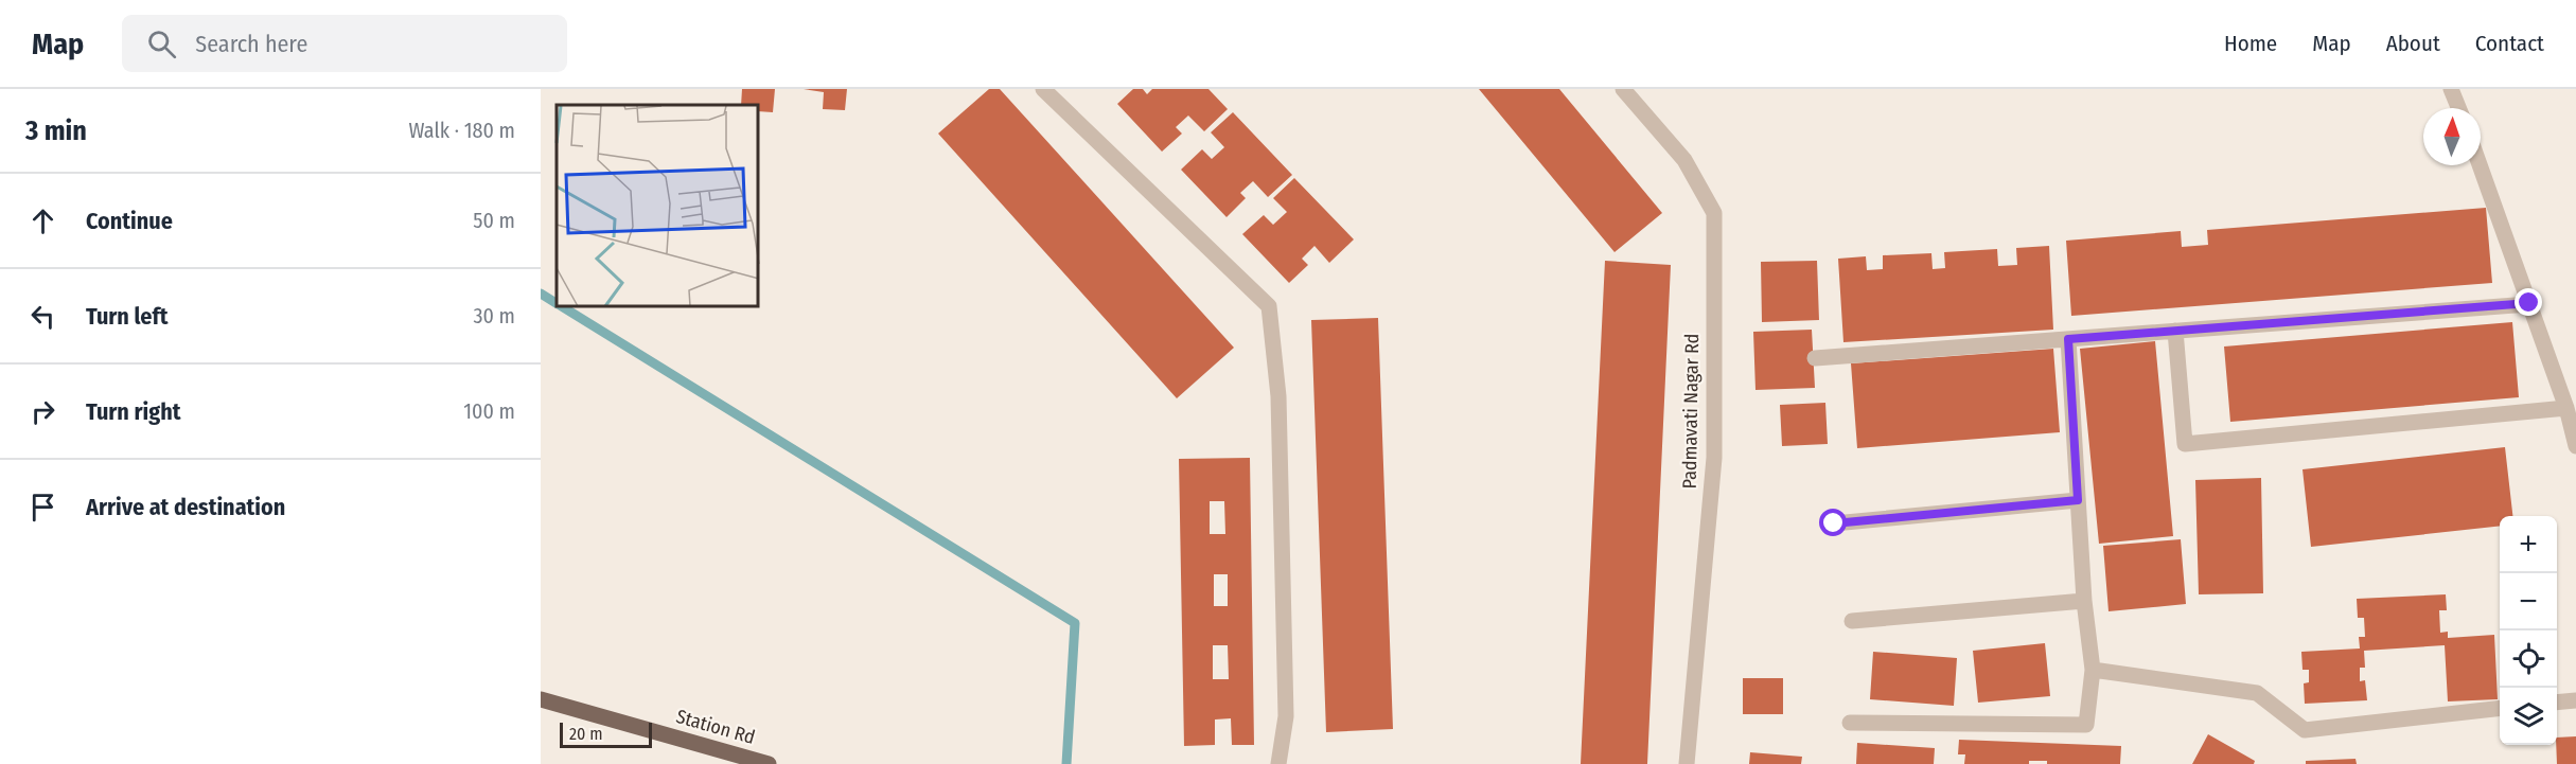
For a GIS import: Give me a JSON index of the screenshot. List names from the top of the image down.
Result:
{
  "streets": {
    "main road": ["Station Rd"],
    "street": ["Padmavati Nagar Rd"]
  },
  "scale_bar": "20 m",
  "north": "top",
  "page": {
    "header": "Map",
    "search": "Search here",
    "nav": [
      "Home",
      "Map",
      "About",
      "Contact"
    ],
    "heading": ["3 min", "Walk · 180 m"],
    "list": [
      ["Continue", "50 m"],
      ["Turn left", "30 m"],
      ["Turn right", "100 m"],
      "Arrive at destination"
    ],
    "map_buttons": ["+", "−"],
    "scale": "20 m"
  }
}
